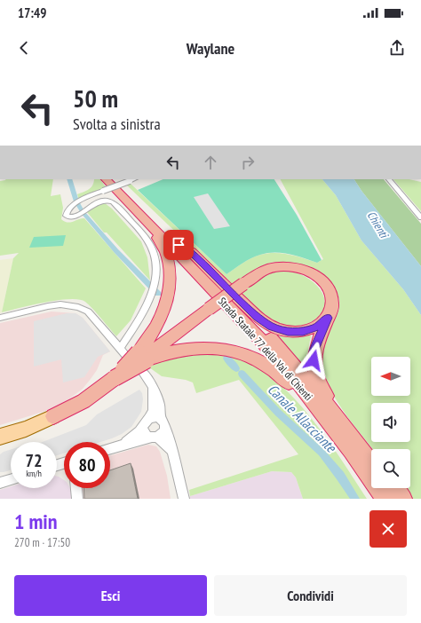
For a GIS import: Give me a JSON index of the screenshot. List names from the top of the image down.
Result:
{
  "streets": {
    "highway": ["Strada Statale 77 della Val di Chienti"]
  },
  "water": ["Chienti", "Canale Allacciante"],
  "north": "left",
  "page": {
    "status": "17:49",
    "header": "Waylane",
    "turn": ["50 m", "Svolta a sinistra"],
    "speed": "72 km/h",
    "limit": "80",
    "heading": ["1 min", "270 m · 17:50"],
    "buttons": ["Esci", "Condividi"]
  }
}
